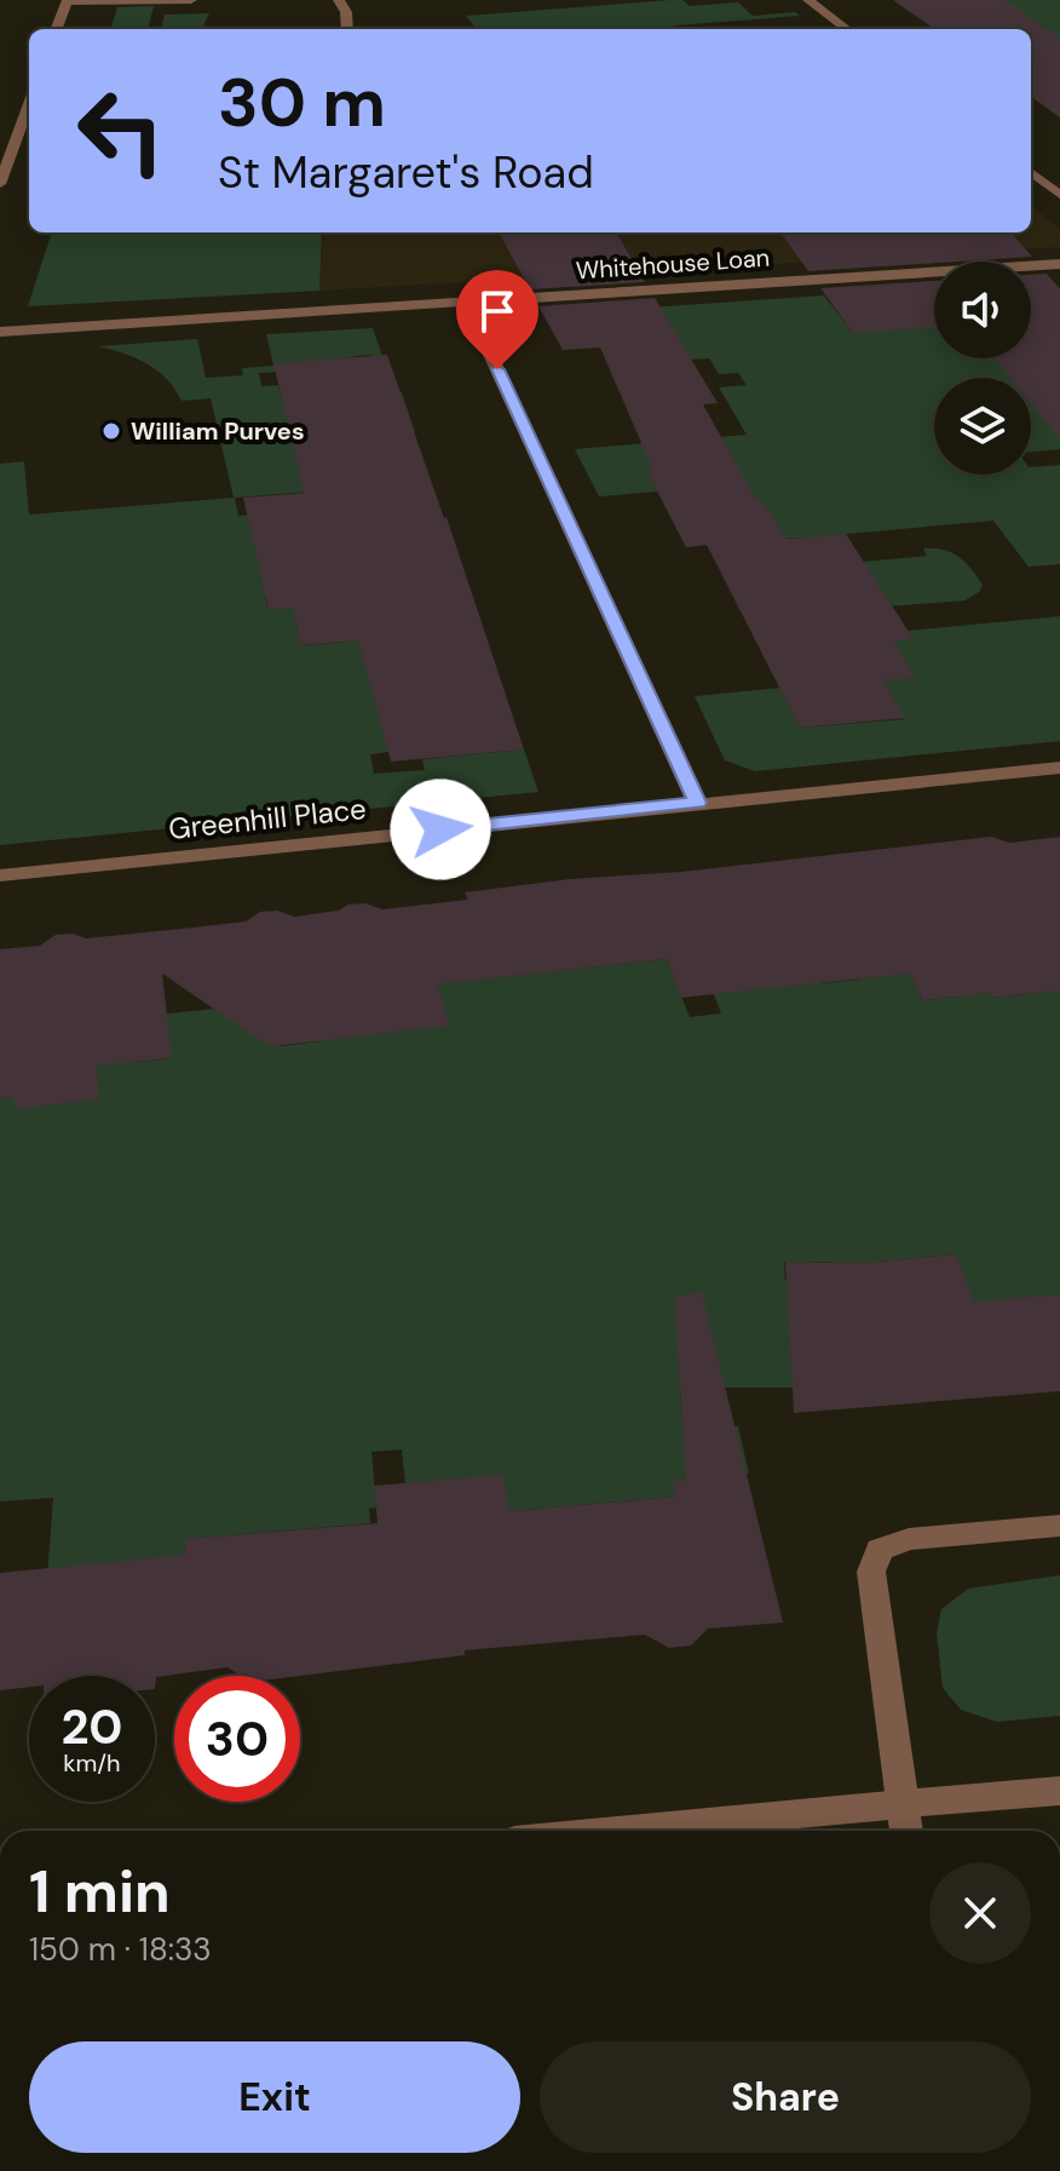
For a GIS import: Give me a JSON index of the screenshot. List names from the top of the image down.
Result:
{
  "streets": {
    "street": ["Whitehouse Loan", "Greenhill Place"]
  },
  "places": ["William Purves"],
  "page": {
    "turn": ["30 m", "St Margaret's Road"],
    "speed": "20 km/h",
    "limit": "30",
    "heading": ["1 min", "150 m · 18:33"],
    "buttons": ["Exit", "Share"]
  }
}
